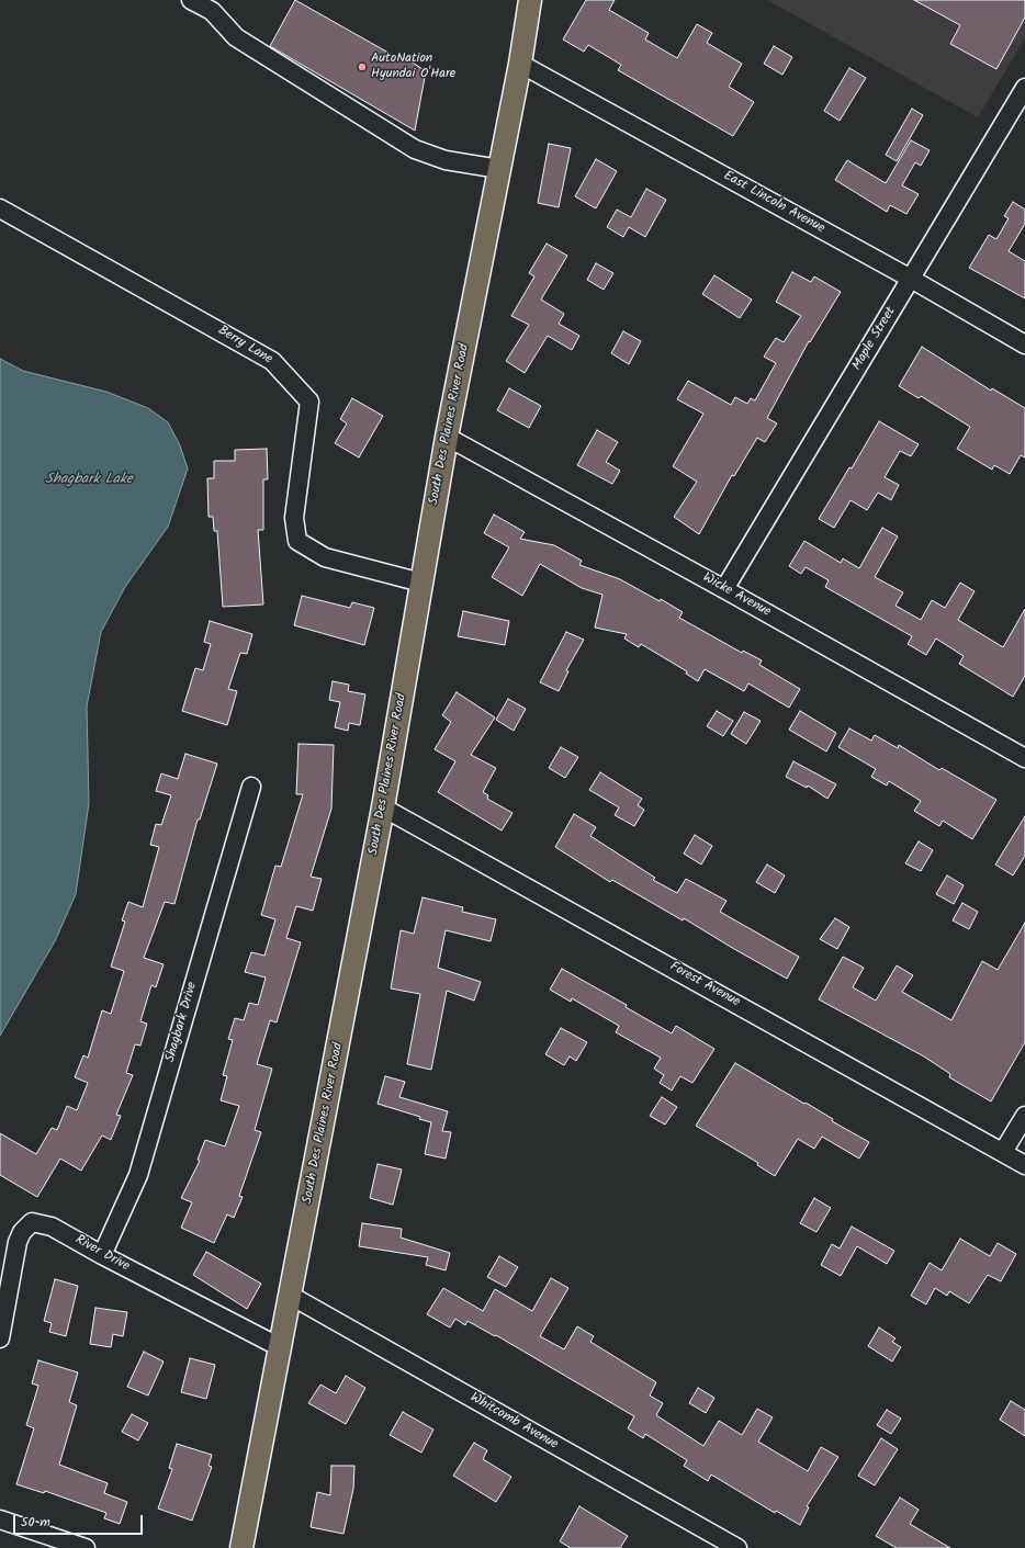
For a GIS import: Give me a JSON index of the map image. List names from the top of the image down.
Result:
{
  "streets": {
    "main road": ["South Des Plaines River Road"],
    "street": [
      "East Lincoln Avenue",
      "Maple Street",
      "Berry Lane",
      "Wicke Avenue",
      "Forest Avenue",
      "Shagbark Drive",
      "River Drive",
      "Whitcomb Avenue"
    ]
  },
  "crossings": [
    ["East Lincoln Avenue", "Maple Street"],
    ["East Lincoln Avenue", "South Des Plaines River Road"],
    ["Maple Street", "Wicke Avenue"],
    ["Berry Lane", "South Des Plaines River Road"],
    ["South Des Plaines River Road", "Wicke Avenue"],
    ["South Des Plaines River Road", "Forest Avenue"],
    ["South Des Plaines River Road", "River Drive"],
    ["South Des Plaines River Road", "Whitcomb Avenue"],
    ["Shagbark Drive", "River Drive"]
  ],
  "water": ["Shagbark Lake"],
  "places": ["AutoNation Hyundai O'Hare"],
  "scale_bar": "50 m"
}
